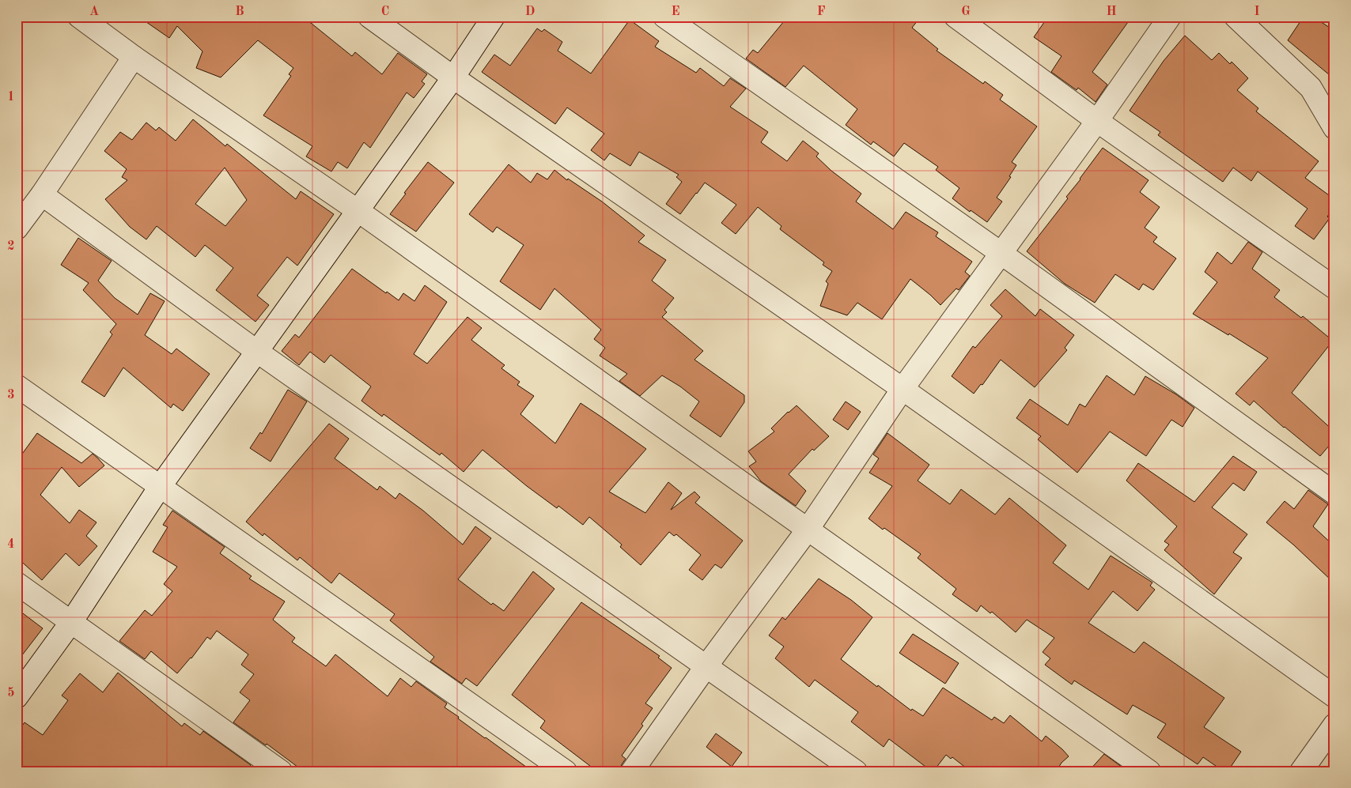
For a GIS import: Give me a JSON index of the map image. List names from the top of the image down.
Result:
{
  "grid": {
    "columns": [
      "A",
      "B",
      "C",
      "D",
      "E",
      "F",
      "G",
      "H",
      "I"
    ],
    "rows": [
      "1",
      "2",
      "3",
      "4",
      "5"
    ]
  }
}
